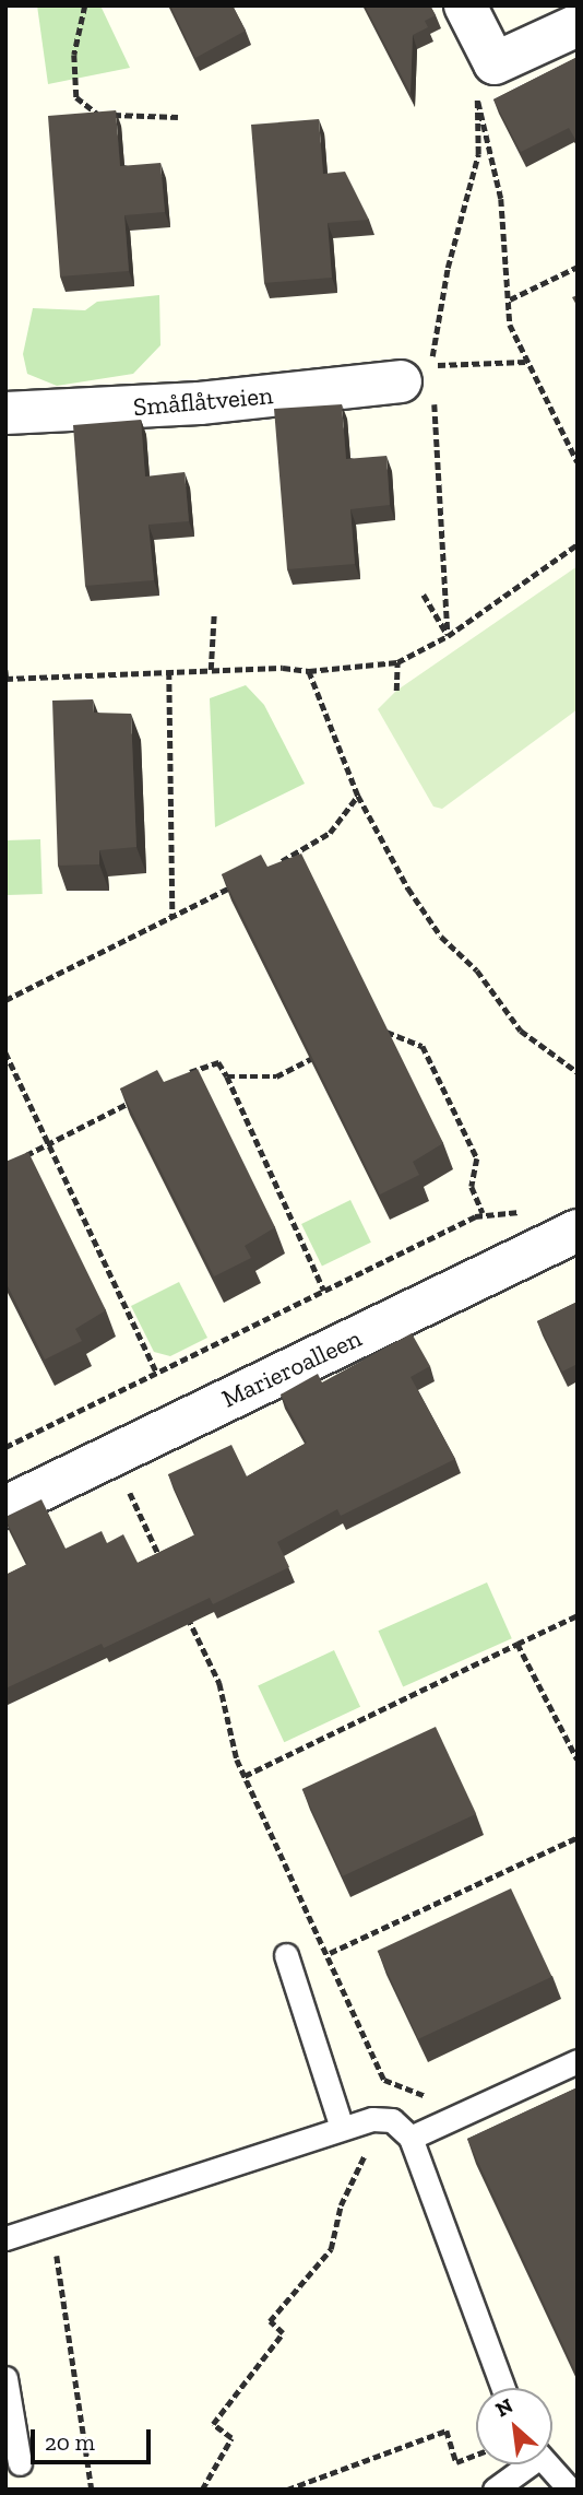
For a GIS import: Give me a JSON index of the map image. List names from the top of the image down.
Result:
{
  "streets": {
    "street": ["Småflåtveien", "Marieroalleen"]
  },
  "scale_bar": "20 m",
  "north": "top left"
}
